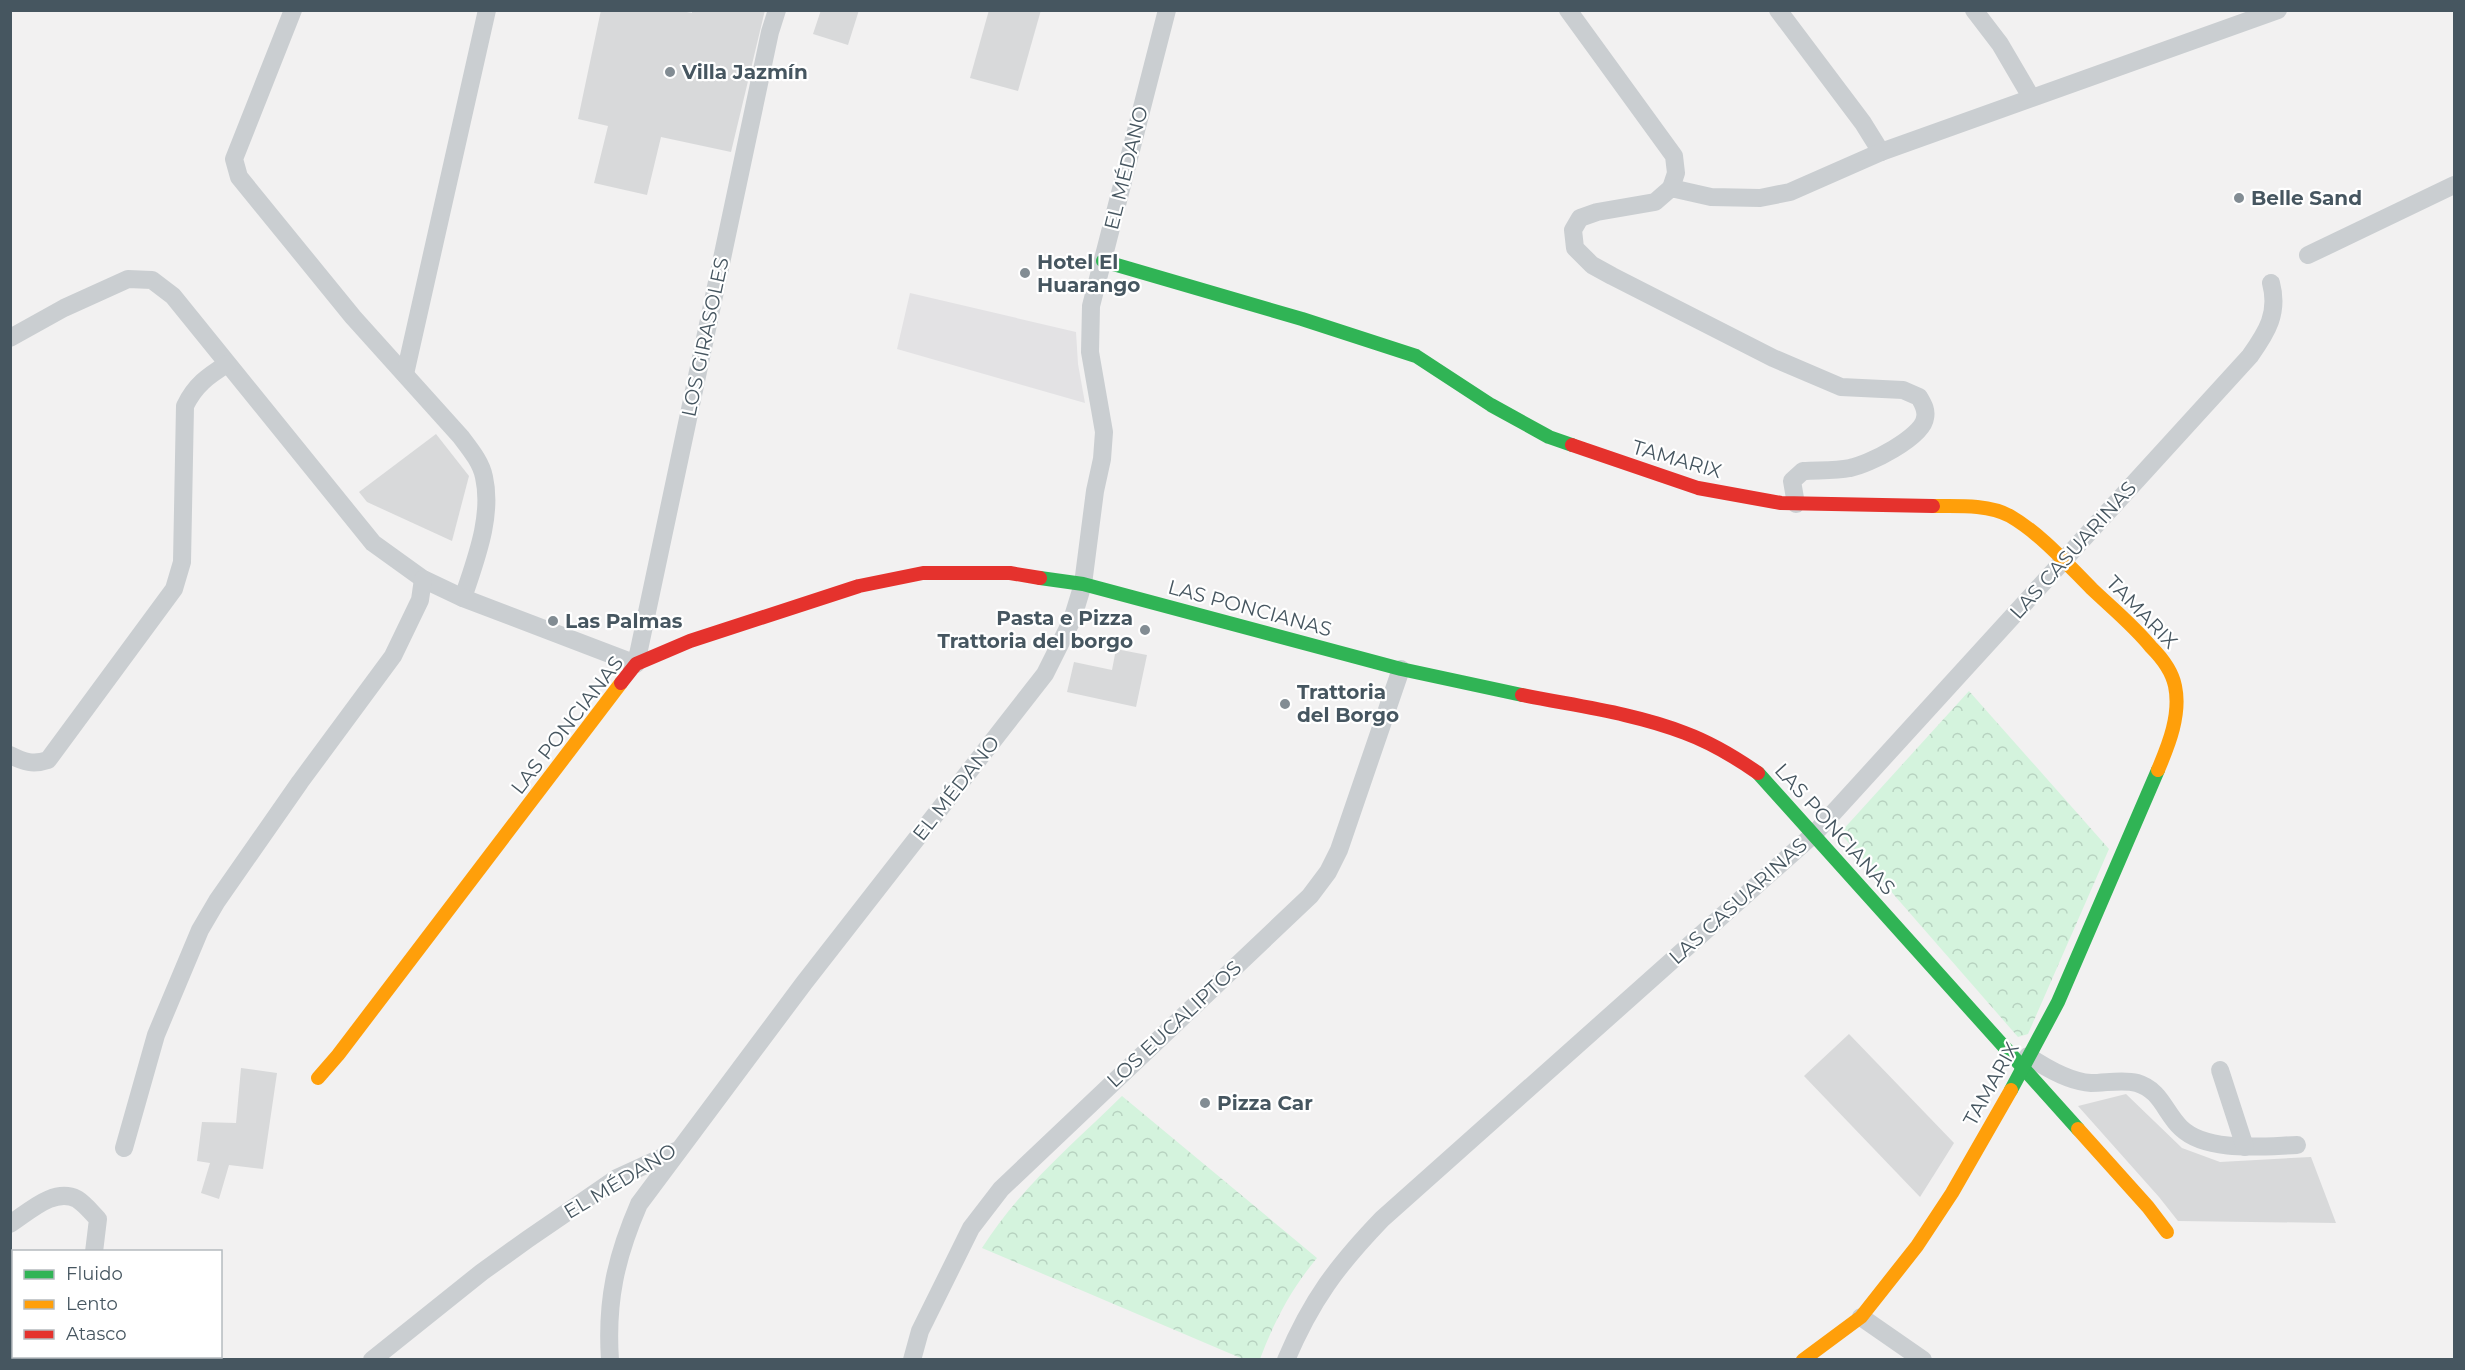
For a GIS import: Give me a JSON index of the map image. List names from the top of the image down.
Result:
{
  "streets": {
    "street": [
      "EL MÉDANO",
      "LOS GIRASOLES",
      "TAMARIX",
      "LAS CASUARINAS",
      "LAS PONCIANAS",
      "LOS EUCALIPTOS"
    ]
  },
  "crossings": [
    ["EL MÉDANO", "TAMARIX"],
    ["EL MÉDANO", "LAS PONCIANAS"],
    ["LOS GIRASOLES", "LAS PONCIANAS"],
    ["TAMARIX", "LAS CASUARINAS"],
    ["TAMARIX", "LAS PONCIANAS"],
    ["LAS CASUARINAS", "LAS PONCIANAS"],
    ["LAS PONCIANAS", "LOS EUCALIPTOS"]
  ],
  "places": [
    "Villa Jazmín",
    "Belle Sand",
    "Hotel El Huarango",
    "Las Palmas",
    "Pasta e Pizza Trattoria del borgo",
    "Trattoria del Borgo",
    "Pizza Car"
  ],
  "legend": ["Fluido", "Lento", "Atasco"]
}
